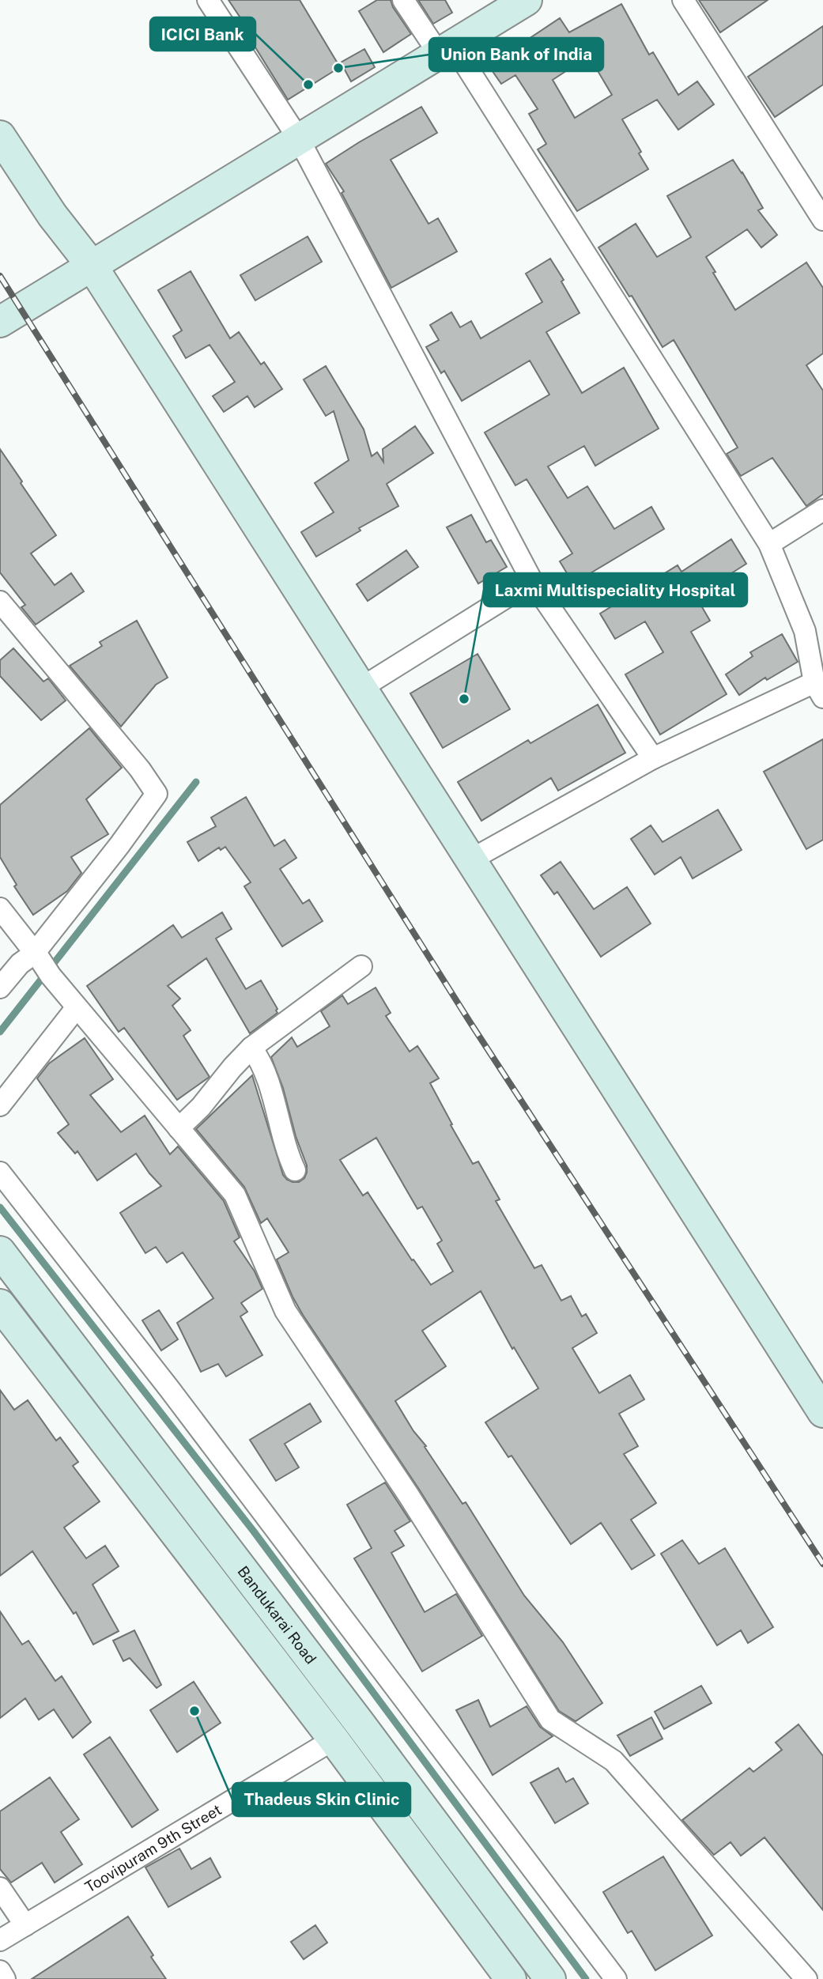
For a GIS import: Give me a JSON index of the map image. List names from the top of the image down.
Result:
{
  "streets": {
    "main road": ["Bandukarai Road"],
    "street": ["Toovipuram 9th Street"]
  },
  "crossings": [
    ["Bandukarai Road", "Toovipuram 9th Street"]
  ],
  "places": [
    "Union Bank of India",
    "ICICI Bank",
    "Laxmi Multispeciality Hospital",
    "Thadeus Skin Clinic"
  ]
}
